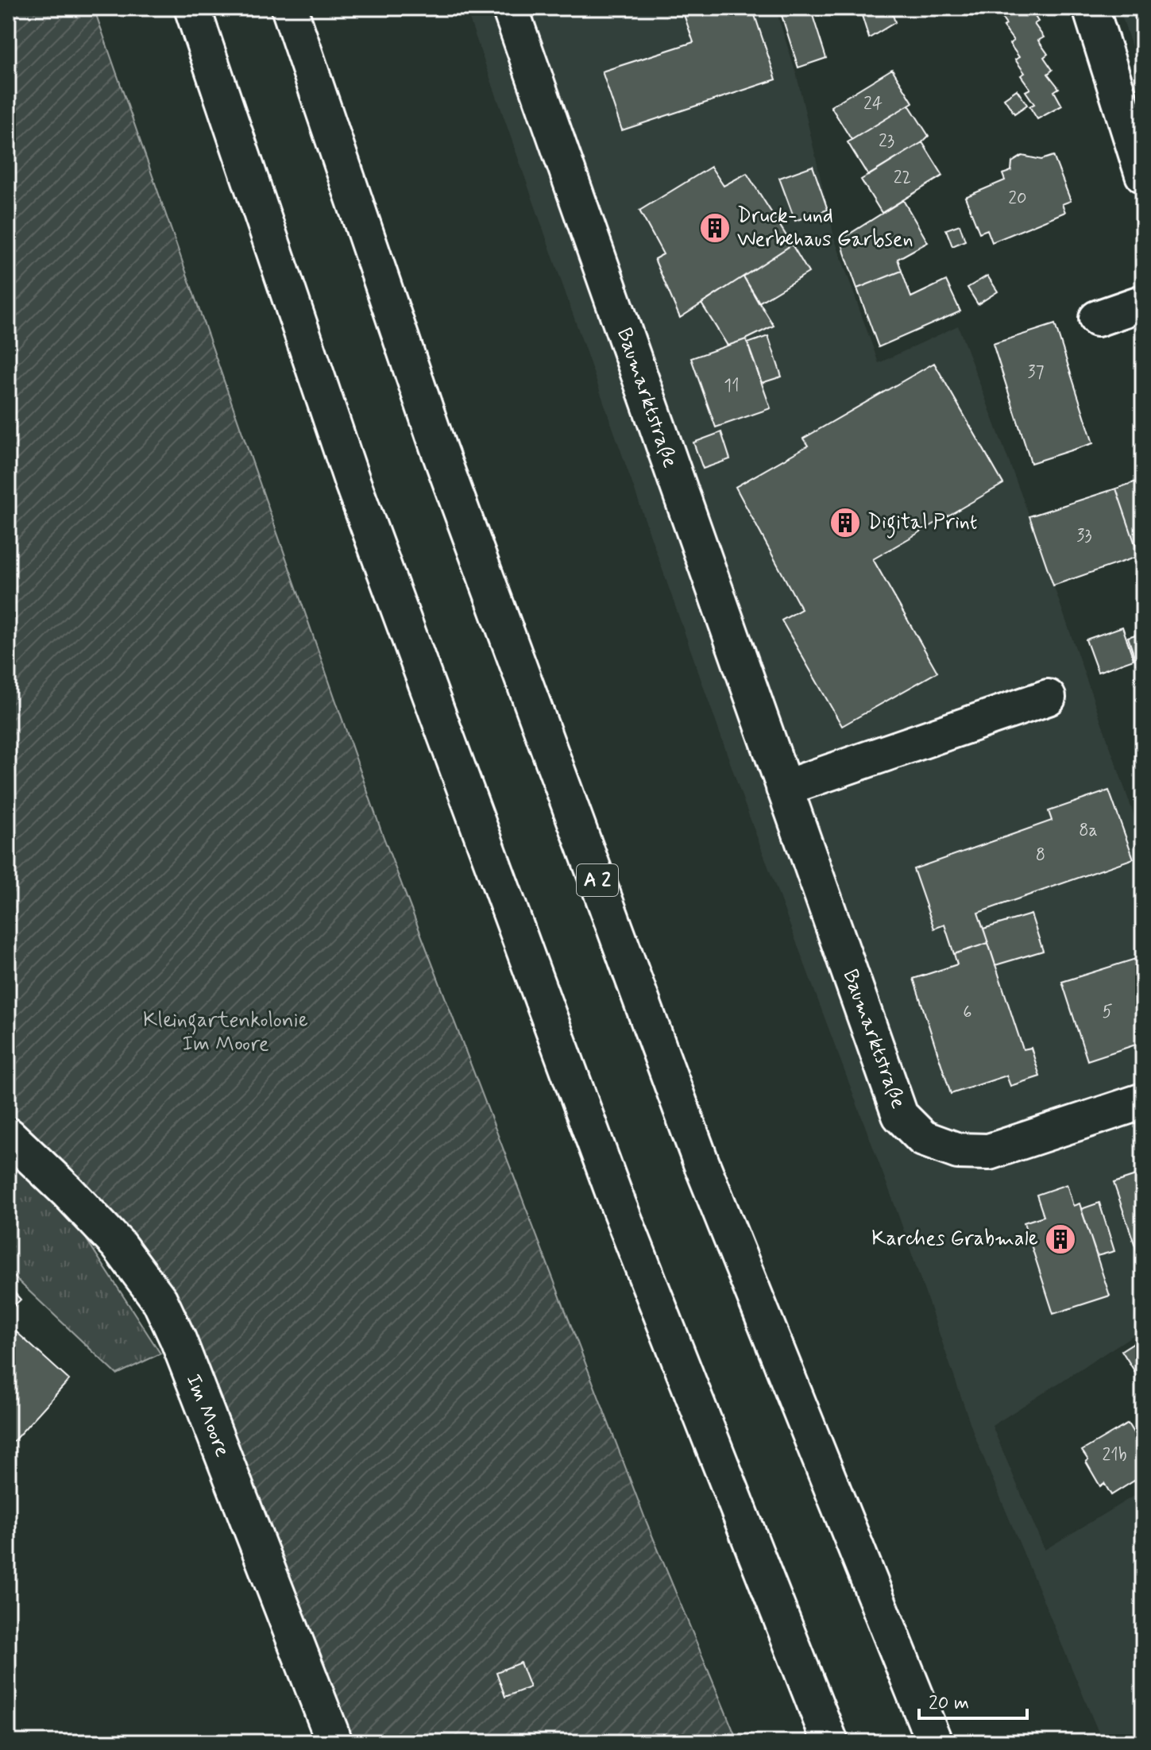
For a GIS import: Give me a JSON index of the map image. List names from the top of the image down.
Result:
{
  "streets": {
    "main road": ["Baumarktstraße", "A 2", "Im Moore"]
  },
  "parks": ["Kleingartenkolonie Im Moore"],
  "places": {
    "building": ["Druck- und Werbehaus Garbsen", "Digital Print", "Karches Grabmale"]
  },
  "house_numbers": [
    "24",
    "23",
    "22",
    "20",
    "37",
    "11",
    "33",
    "8a",
    "8",
    "5",
    "6",
    "21b"
  ],
  "scale_bar": "20 m"
}
